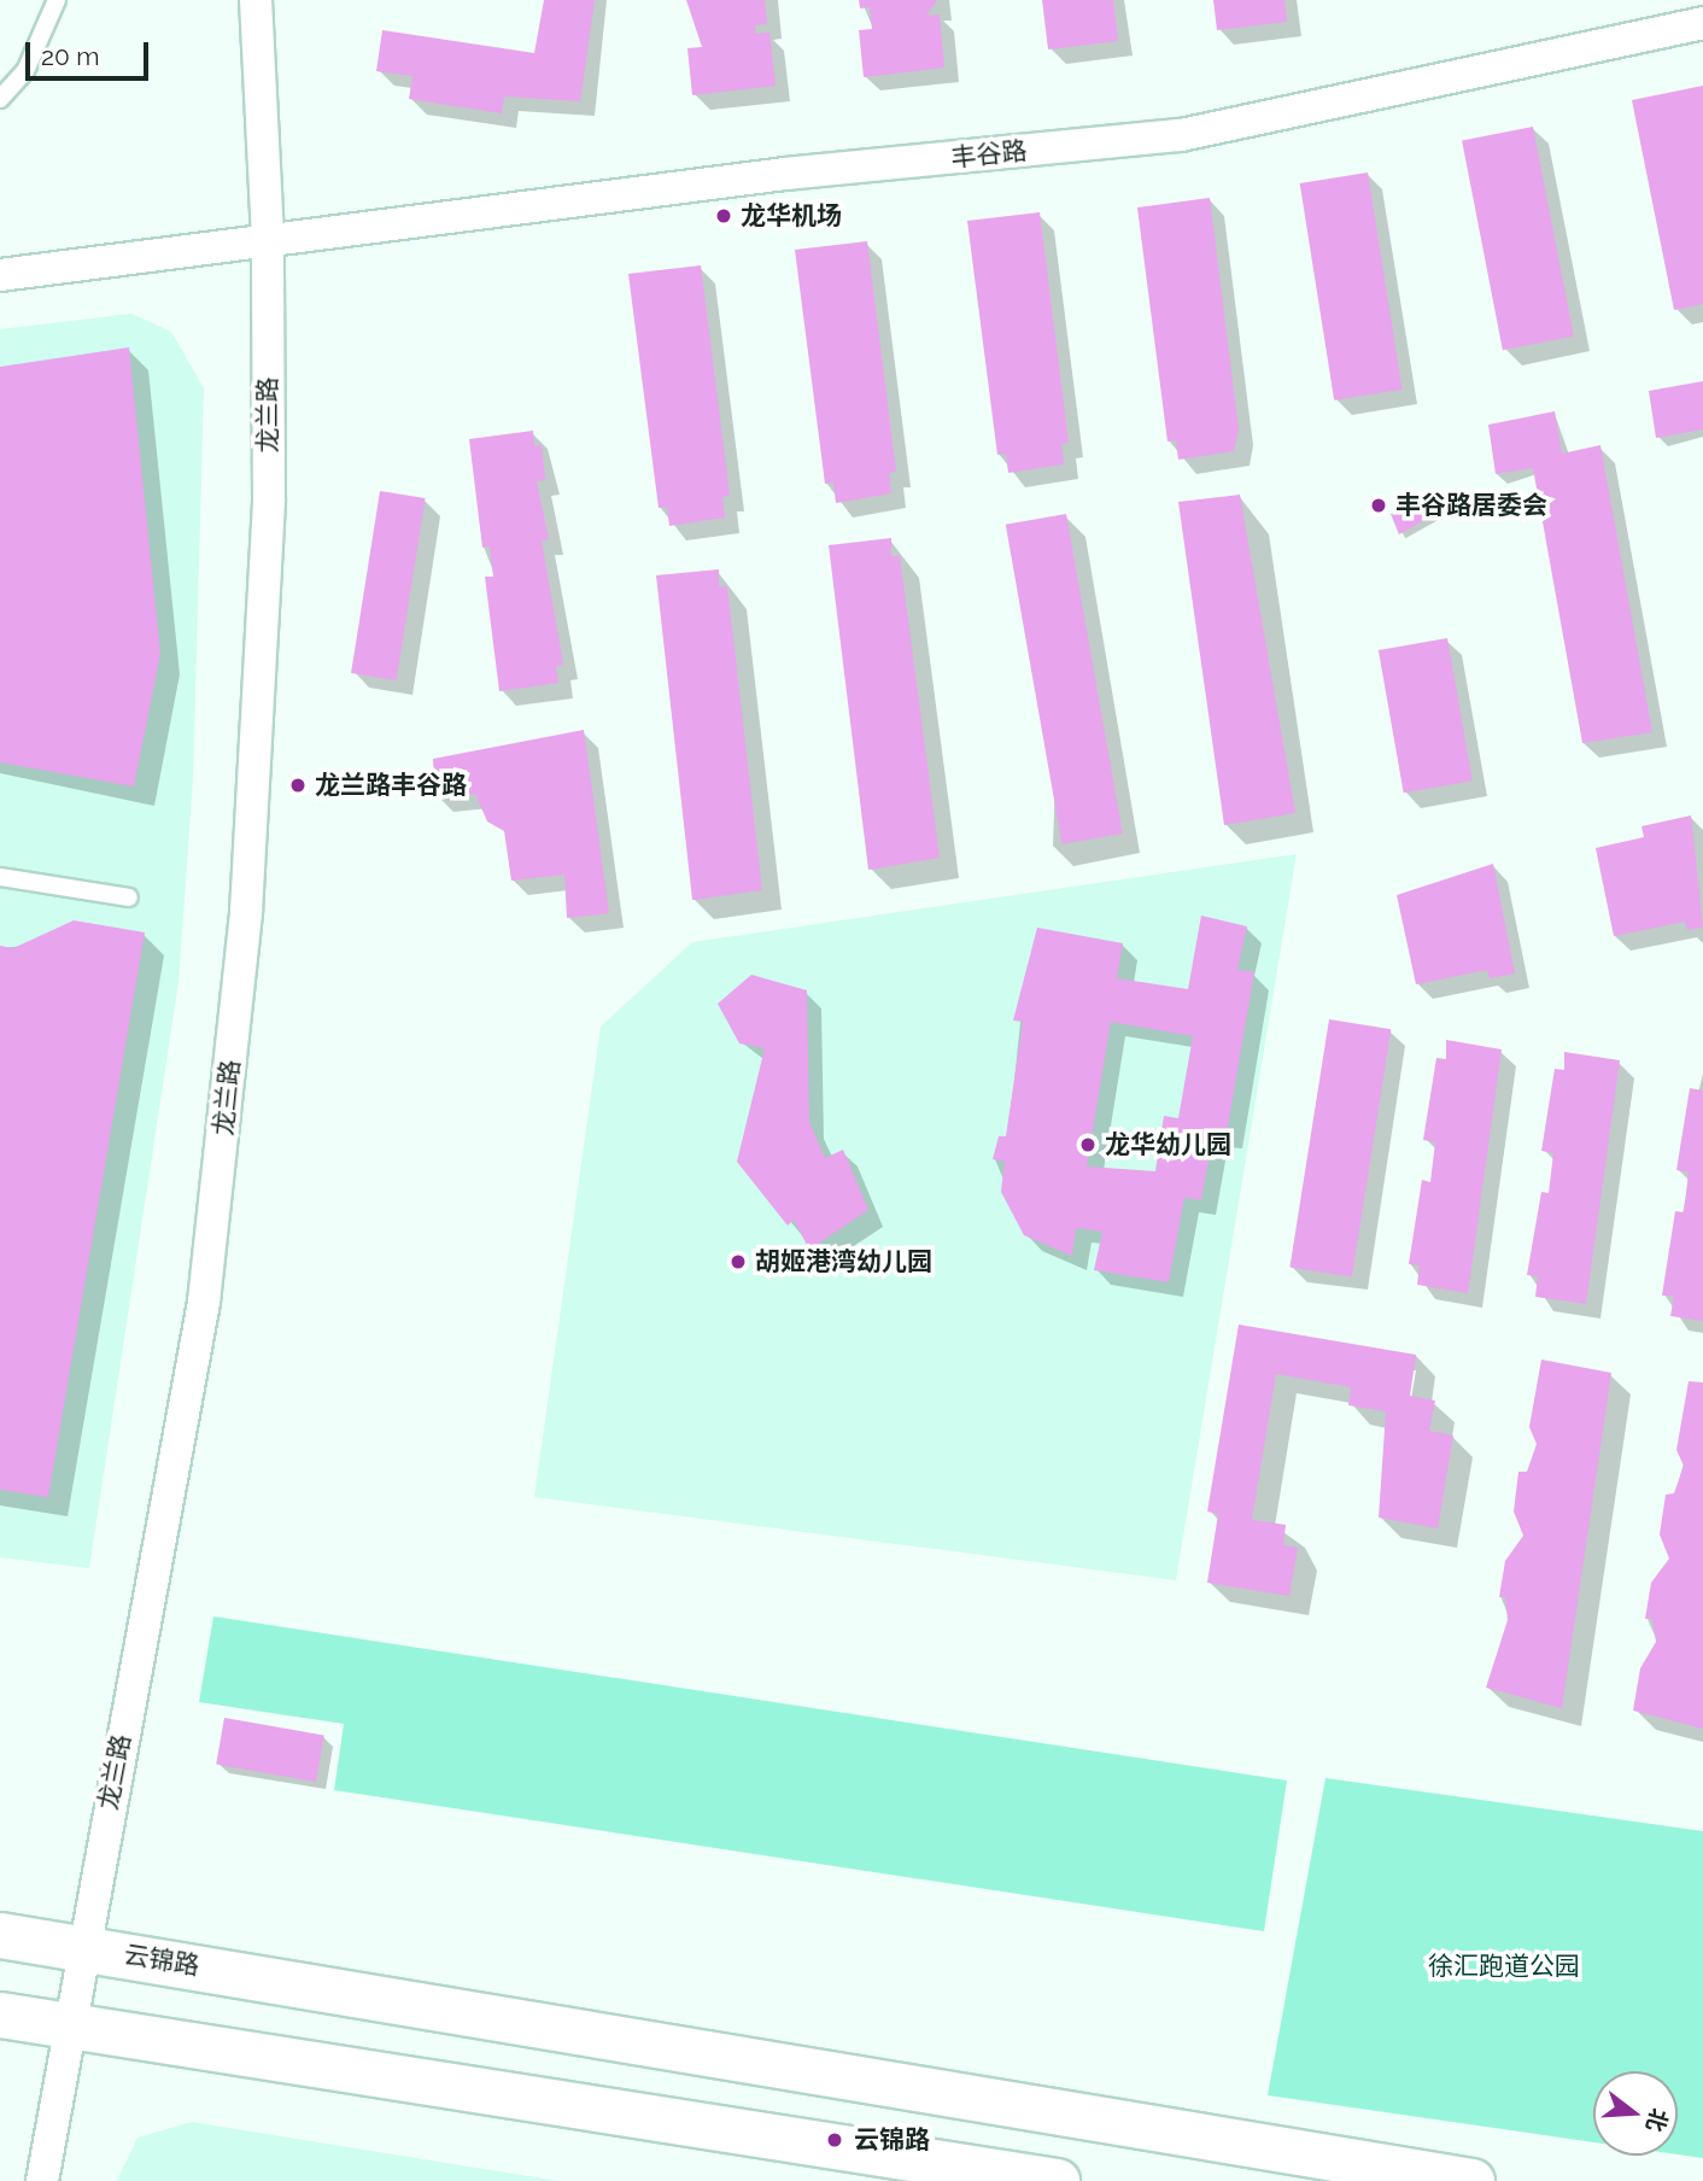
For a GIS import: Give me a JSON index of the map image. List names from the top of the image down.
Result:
{
  "streets": {
    "main road": ["云锦路"],
    "street": ["丰谷路", "龙兰路"]
  },
  "crossings": [
    ["丰谷路", "龙兰路"],
    ["龙兰路", "云锦路"]
  ],
  "parks": ["徐汇跑道公园"],
  "places": [
    "龙华机场",
    "丰谷路居委会",
    "龙兰路丰谷路",
    "龙华幼儿园",
    "胡姬港湾幼儿园",
    "云锦路"
  ],
  "scale_bar": "20 m",
  "north": "right"
}
